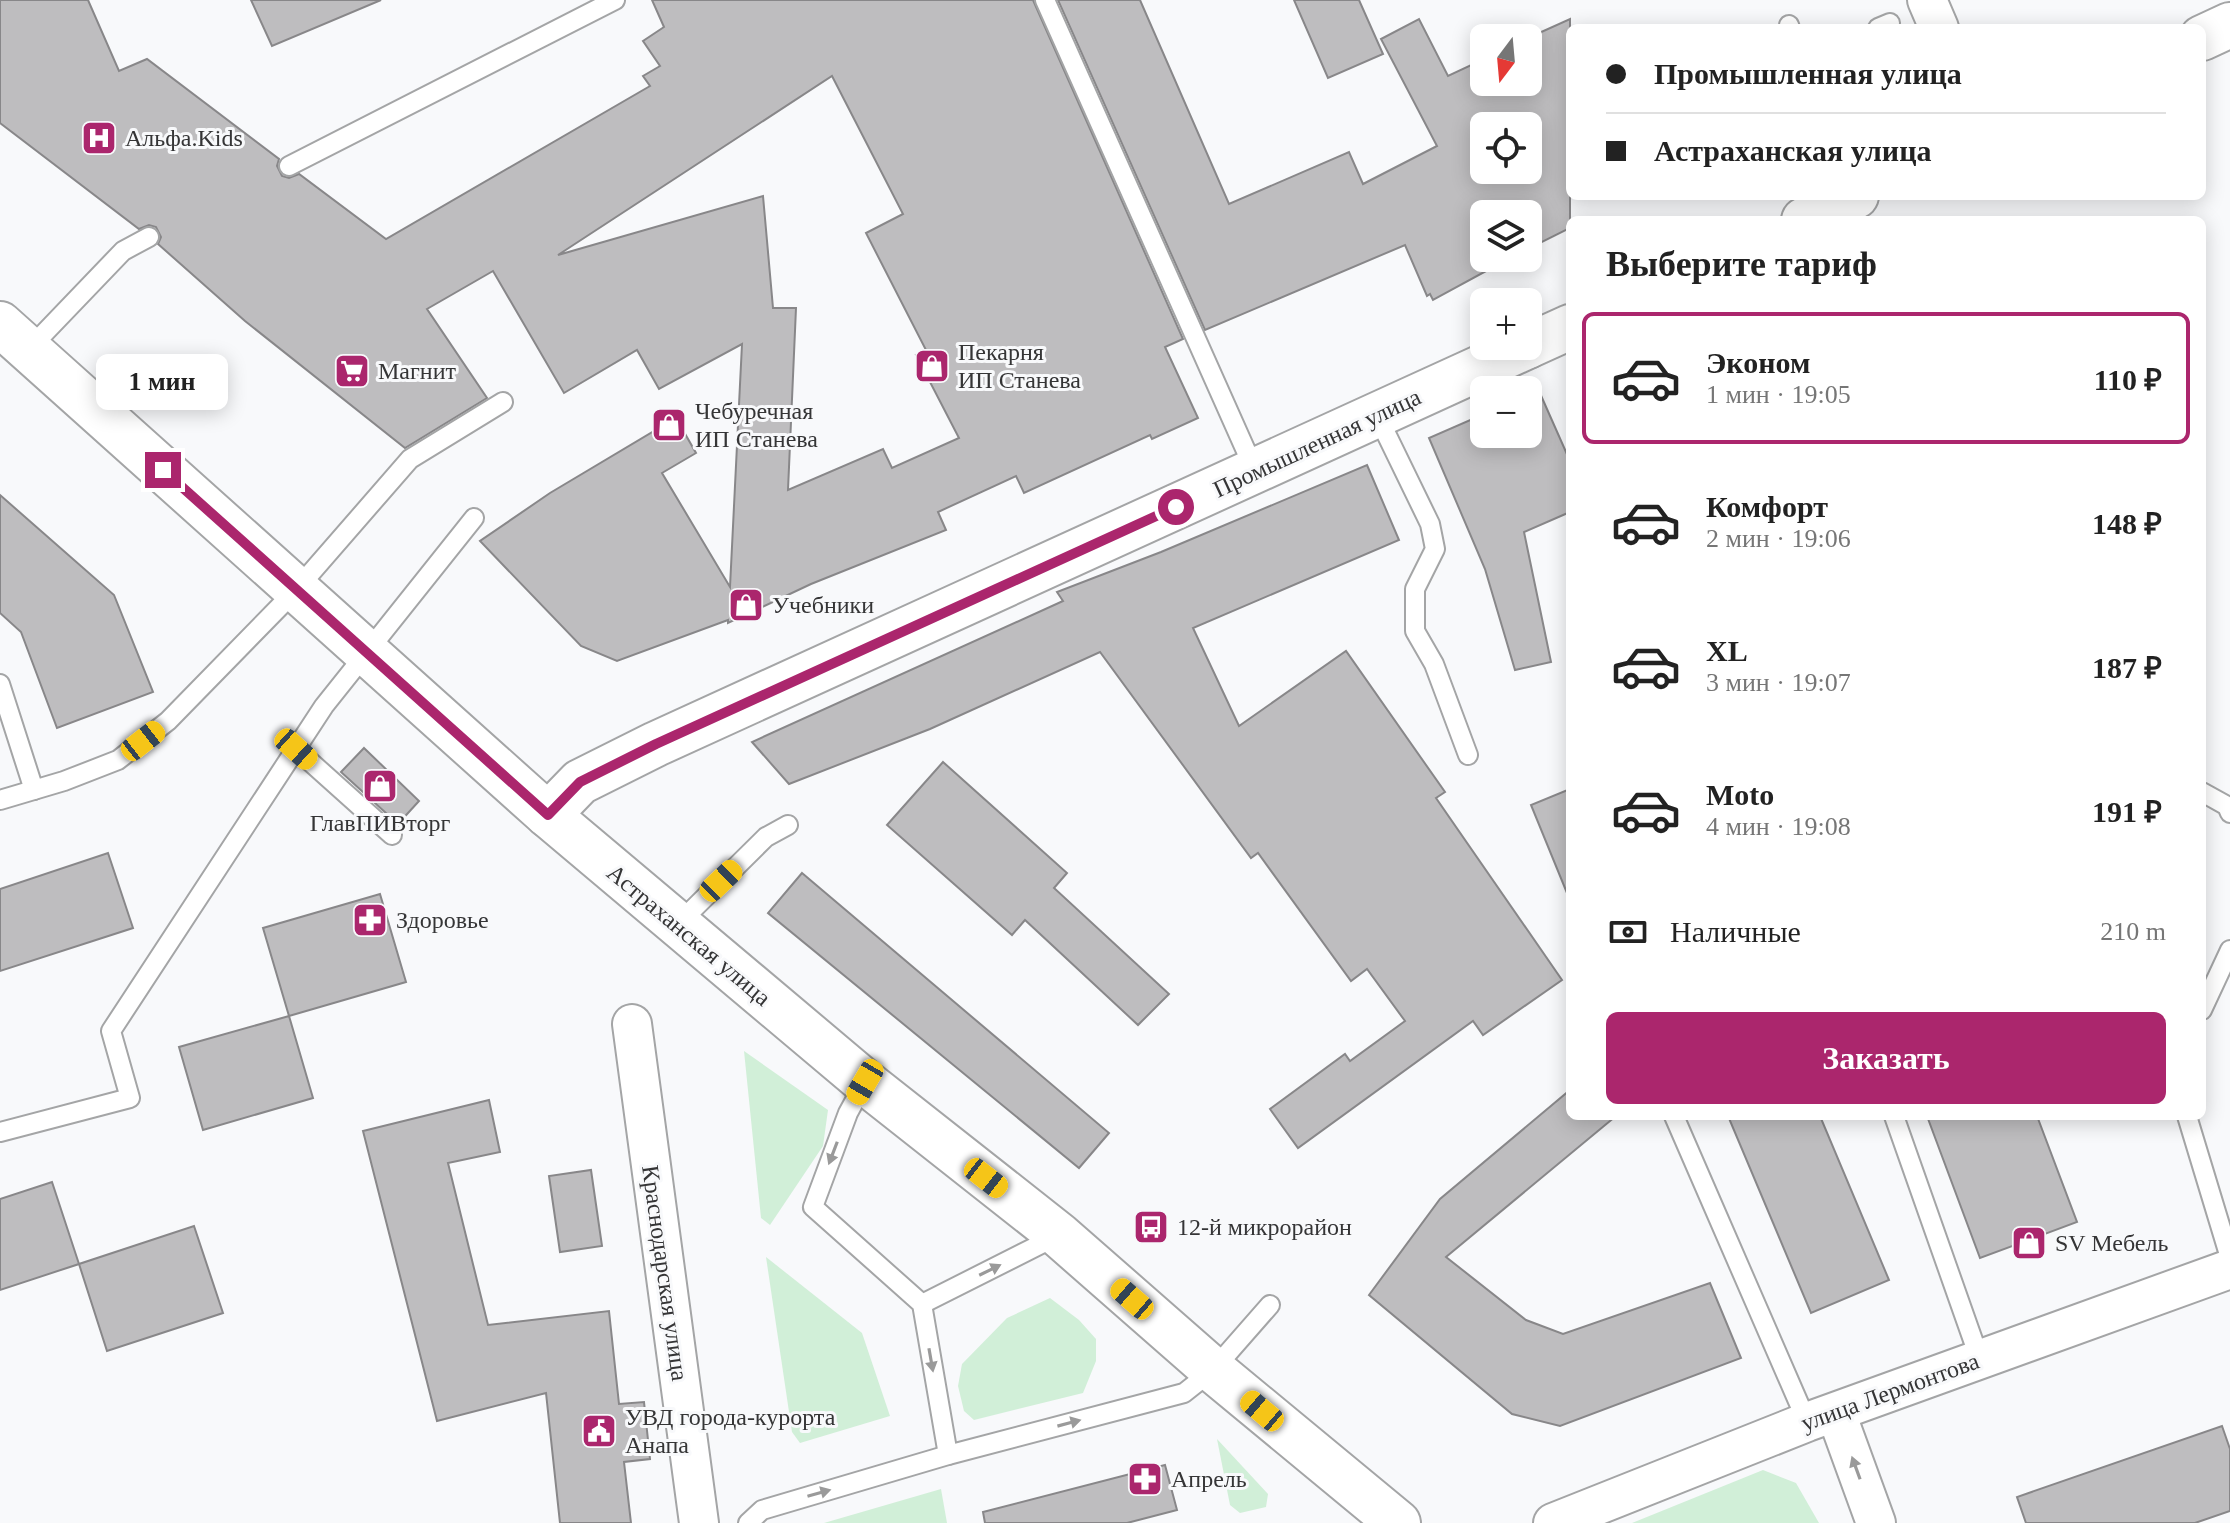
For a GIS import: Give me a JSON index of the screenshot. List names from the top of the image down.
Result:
{
  "streets": {
    "street": [
      "Промышленная улица",
      "Астраханская улица",
      "Краснодарская улица",
      "улица Лермонтова"
    ]
  },
  "crossings": [
    ["Промышленная улица", "Астраханская улица"]
  ],
  "places": {
    "hospital": ["Альфа.Kids"],
    "shop": [
      "Пекарня ИП Станева",
      "Чебуречная ИП Станева",
      "Учебники",
      "ГлавПИВторг",
      "SV Мебель"
    ],
    "supermarket": ["Магнит"],
    "pharmacy": ["Здоровье", "Апрель"],
    "bus stop": ["12-й микрорайон"],
    "public building": ["УВД города-курорта Анапа"]
  },
  "north": "bottom",
  "page": {
    "map_buttons": ["+", "−"],
    "banner": ["Промышленная улица", "Астраханская улица"],
    "heading": "Выберите тариф",
    "list": [
      {
        "name": "Эконом",
        "note": "1 мин · 19:05",
        "value": "110 ₽"
      },
      {
        "name": "Комфорт",
        "note": "2 мин · 19:06",
        "value": "148 ₽"
      },
      {
        "name": "XL",
        "note": "3 мин · 19:07",
        "value": "187 ₽"
      },
      {
        "name": "Moto",
        "note": "4 мин · 19:08",
        "value": "191 ₽"
      }
    ],
    "bubble": "1 мин",
    "pay": ["Наличные", "210 m"],
    "buttons": "Заказать"
  }
}
